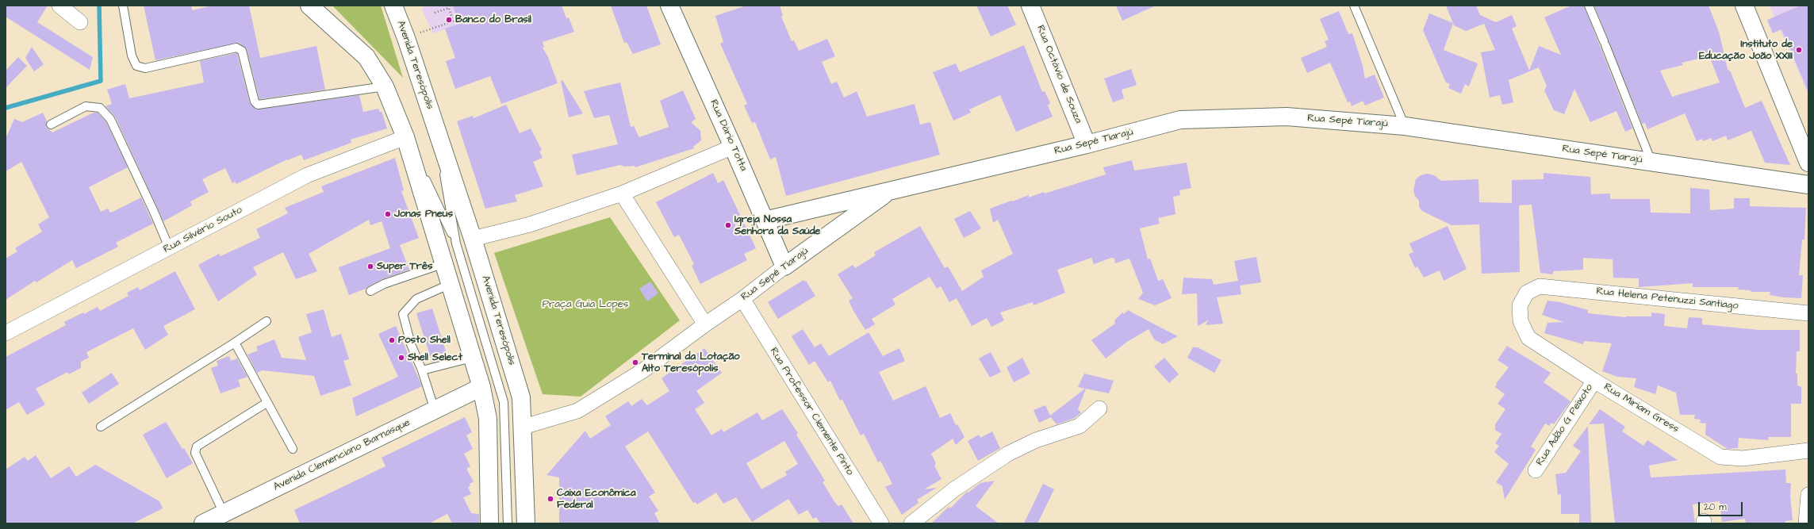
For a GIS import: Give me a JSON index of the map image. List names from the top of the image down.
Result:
{
  "streets": {
    "street": [
      "Avenida Teresópolis",
      "Rua Octávio de Souza",
      "Rua Sepé Tiarajú",
      "Rua Dário Totta",
      "Rua Silvério Souto",
      "Rua Helena Petenuzzi Santiago",
      "Rua Miriam Gress",
      "Rua Professor Clemente Pinto",
      "Rua Adão G Peixoto",
      "Avenida Clemenciano Barnasque"
    ]
  },
  "crossings": [
    ["Rua Octávio de Souza", "Rua Sepé Tiarajú"],
    ["Rua Sepé Tiarajú", "Rua Dário Totta"],
    ["Rua Sepé Tiarajú", "Rua Professor Clemente Pinto"],
    ["Rua Helena Petenuzzi Santiago", "Rua Miriam Gress"],
    ["Rua Miriam Gress", "Rua Adão G Peixoto"]
  ],
  "parks": ["Praça Guia Lopes"],
  "places": [
    "Banco do Brasil",
    "Instituto de Educação João XXIII",
    "Jonas Pneus",
    "Igreja Nossa Senhora da Saúde",
    "Super Três",
    "Posto Shell",
    "Shell Select",
    "Terminal da Lotação Alto Teresópolis",
    "Caixa Econômica Federal"
  ],
  "scale_bar": "20 m"
}
